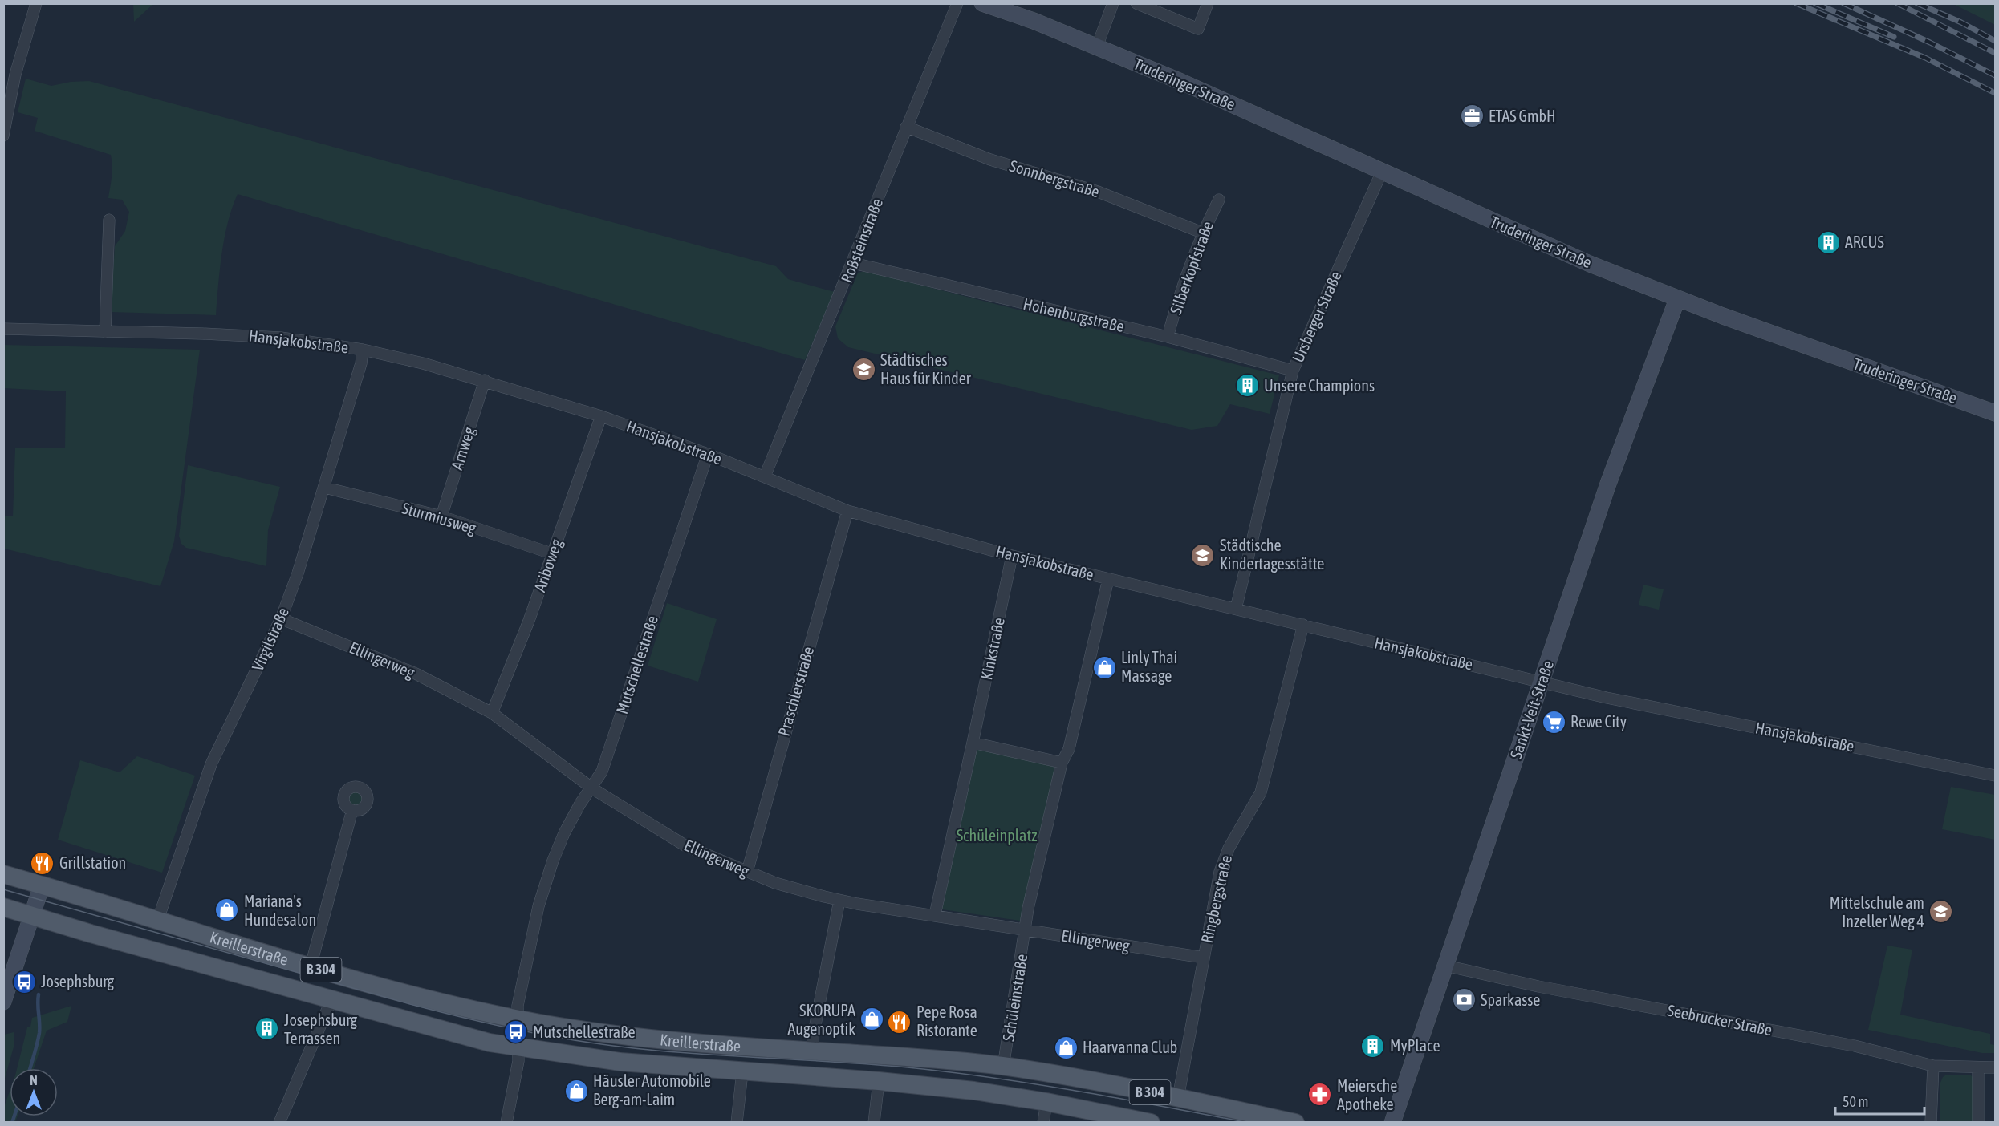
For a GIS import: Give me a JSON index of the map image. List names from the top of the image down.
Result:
{
  "streets": {
    "main road": ["Kreillerstraße", "B 304"],
    "street": [
      "Truderinger Straße",
      "Sonnbergstraße",
      "Roßsteinstraße",
      "Silberkopfstraße",
      "Hohenburgstraße",
      "Ursberger Straße",
      "Hansjakobstraße",
      "Arnweg",
      "Sturmiusweg",
      "Ariboweg",
      "Virgilstraße",
      "Kinkstraße",
      "Ellingerweg",
      "Mutschellestraße",
      "Praschlerstraße",
      "Sankt-Veit-Straße",
      "Ringbergstraße",
      "Schüleinstraße",
      "Seebrucker Straße"
    ]
  },
  "crossings": [
    ["Truderinger Straße", "Ursberger Straße"],
    ["Truderinger Straße", "Sankt-Veit-Straße"],
    ["Sonnbergstraße", "Roßsteinstraße"],
    ["Sonnbergstraße", "Silberkopfstraße"],
    ["Roßsteinstraße", "Hohenburgstraße"],
    ["Roßsteinstraße", "Hansjakobstraße"],
    ["Silberkopfstraße", "Hohenburgstraße"],
    ["Hohenburgstraße", "Ursberger Straße"],
    ["Ursberger Straße", "Hansjakobstraße"],
    ["Hansjakobstraße", "Arnweg"],
    ["Hansjakobstraße", "Ariboweg"],
    ["Hansjakobstraße", "Virgilstraße"],
    ["Hansjakobstraße", "Kinkstraße"],
    ["Hansjakobstraße", "Mutschellestraße"],
    ["Hansjakobstraße", "Praschlerstraße"],
    ["Hansjakobstraße", "Sankt-Veit-Straße"],
    ["Hansjakobstraße", "Ringbergstraße"],
    ["Arnweg", "Sturmiusweg"],
    ["Sturmiusweg", "Ariboweg"],
    ["Sturmiusweg", "Virgilstraße"],
    ["Ariboweg", "Ellingerweg"],
    ["Virgilstraße", "Ellingerweg"],
    ["Virgilstraße", "Kreillerstraße"],
    ["Ellingerweg", "Mutschellestraße"],
    ["Ellingerweg", "Praschlerstraße"],
    ["Ellingerweg", "Ringbergstraße"],
    ["Ellingerweg", "Schüleinstraße"],
    ["Mutschellestraße", "Kreillerstraße"],
    ["Sankt-Veit-Straße", "Seebrucker Straße"],
    ["Ringbergstraße", "Kreillerstraße"],
    ["Kreillerstraße", "Schüleinstraße"]
  ],
  "parks": ["Schüleinplatz"],
  "places": {
    "office": ["ETAS GmbH"],
    "building": [
      "ARCUS",
      "Unsere Champions",
      "Josephsburg Terrassen",
      "MyPlace"
    ],
    "school or university": ["Städtisches Haus für Kinder", "Städtische Kindertagesstätte", "Mittelschule am Inzeller Weg 4"],
    "shop": [
      "Linly Thai Massage",
      "Mariana's Hundesalon",
      "SKORUPA Augenoptik",
      "Haarvanna Club",
      "Häusler Automobile Berg-am-Laim"
    ],
    "supermarket": ["Rewe City"],
    "restaurant": ["Grillstation", "Pepe Rosa Ristorante"],
    "bus stop": ["Josephsburg", "Mutschellestraße"],
    "bank": ["Sparkasse"],
    "pharmacy": ["Meiersche Apotheke"]
  },
  "scale_bar": "50 m",
  "north": "top"
}
